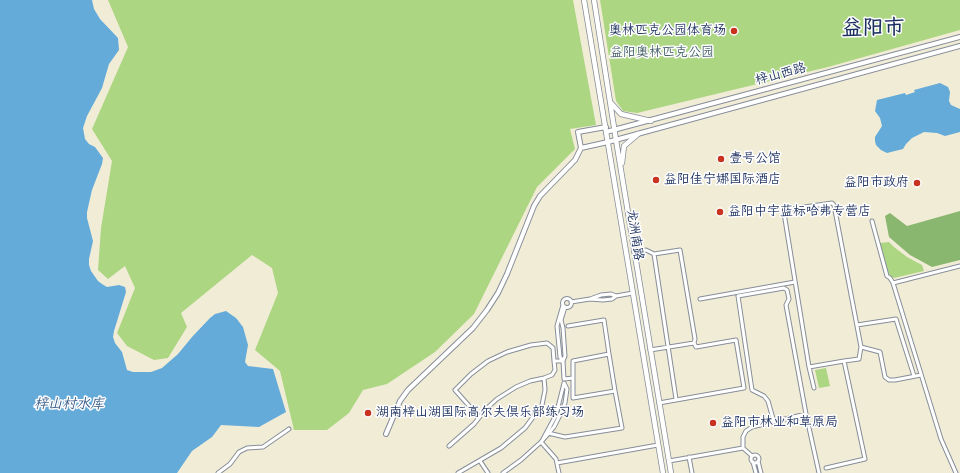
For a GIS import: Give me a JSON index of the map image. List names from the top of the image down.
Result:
{
  "streets": {
    "main road": ["龙洲南路"],
    "street": ["梓山西路"]
  },
  "crossings": [
    ["梓山西路", "龙洲南路"]
  ],
  "districts": ["益阳市"],
  "water": ["梓山村水库"],
  "parks": ["益阳奥林匹克公园"],
  "places": [
    "奥林匹克公园体育场",
    "壹号公馆",
    "益阳佳宁娜国际酒店",
    "益阳市政府",
    "益阳中宇蓝标哈弗专营店",
    "湖南梓山湖国际高尔夫俱乐部练习场",
    "益阳市林业和草原局"
  ]
}
